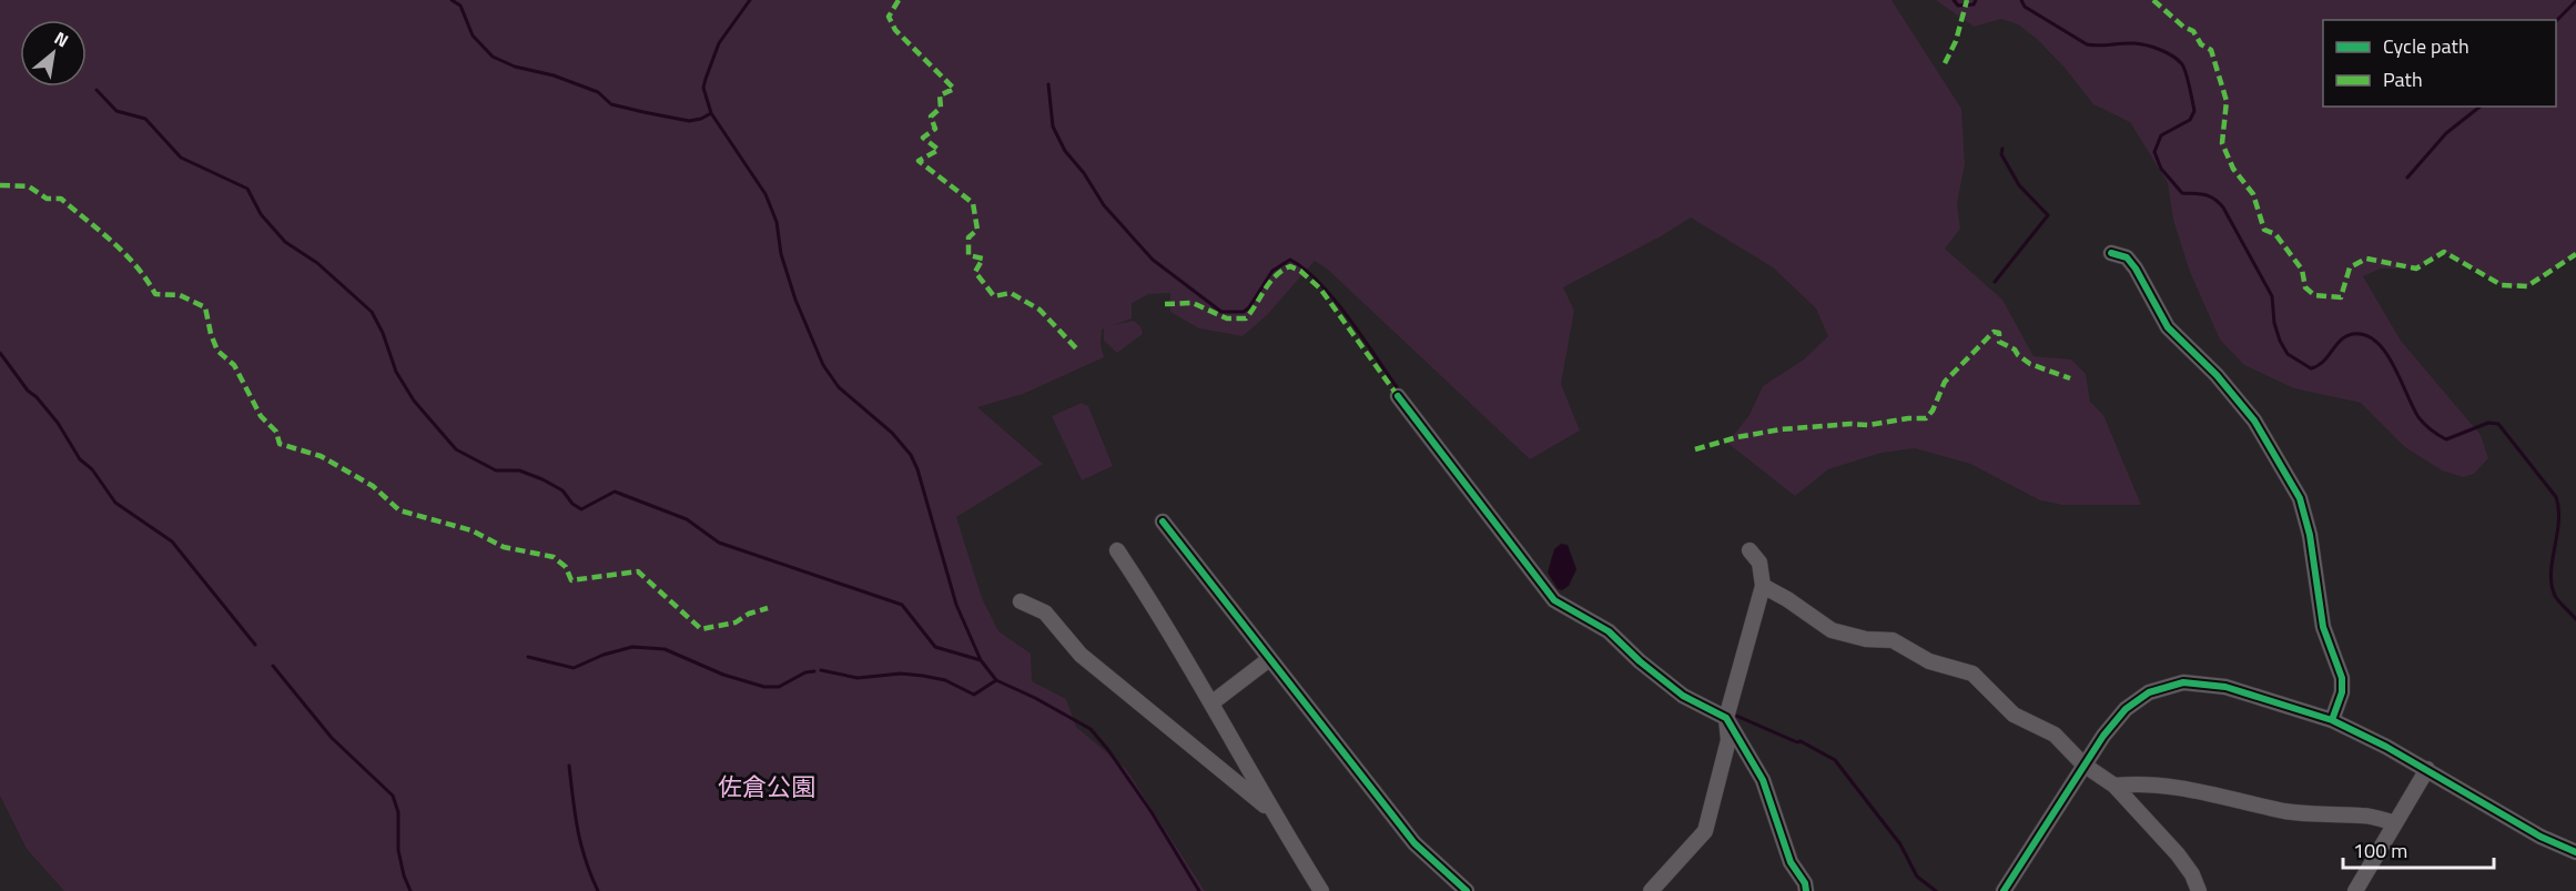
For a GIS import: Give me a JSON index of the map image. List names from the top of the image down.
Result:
{
  "parks": ["佐倉公園"],
  "legend": ["Cycle path", "Path"],
  "scale_bar": "100 m",
  "north": "top right"
}
